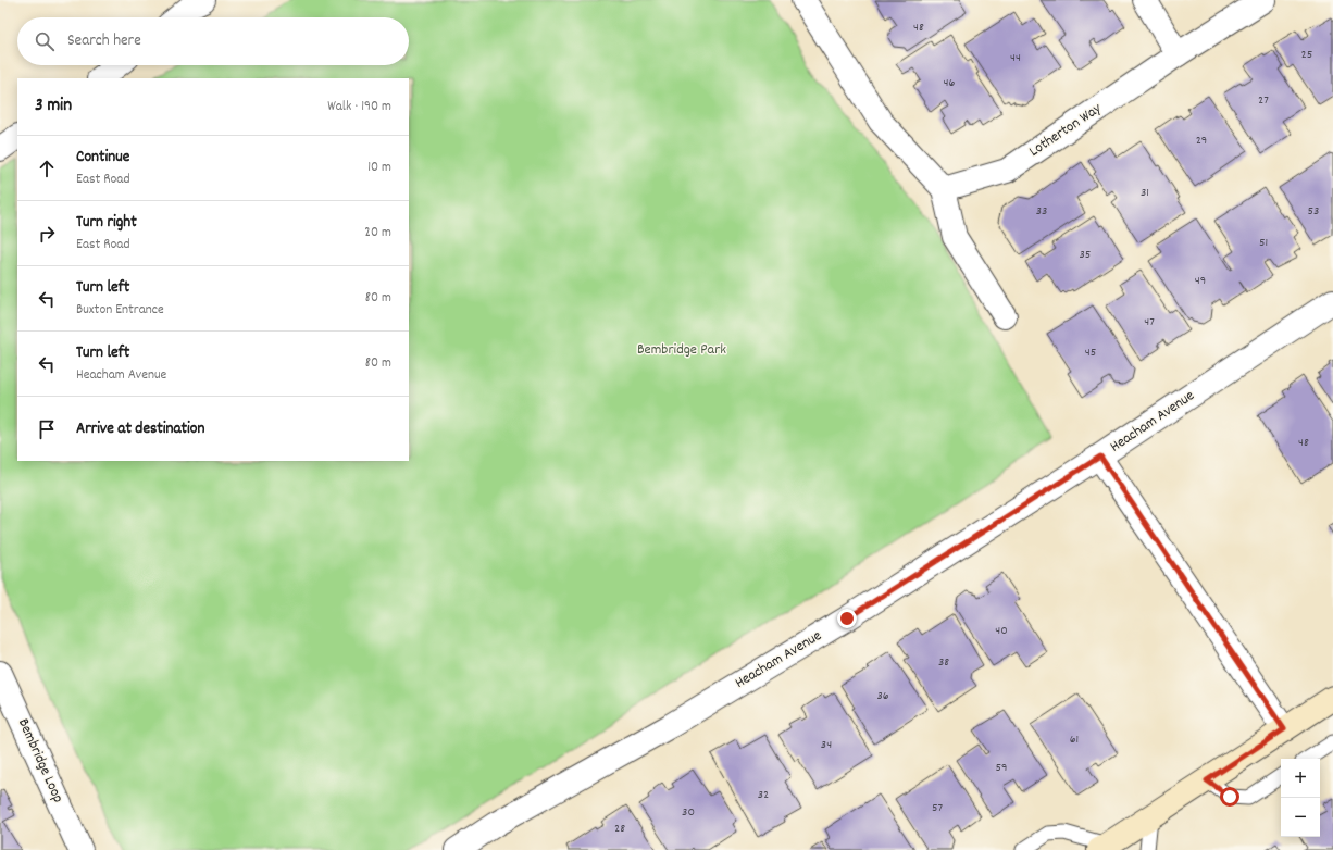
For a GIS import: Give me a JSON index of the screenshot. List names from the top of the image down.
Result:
{
  "streets": {
    "street": ["Lotherton Way", "Heacham Avenue", "Bembridge Loop"]
  },
  "parks": ["Bembridge Park"],
  "house_numbers": [
    "48",
    "25",
    "44",
    "46",
    "27",
    "29",
    "31",
    "33",
    "53",
    "51",
    "35",
    "49",
    "47",
    "45",
    "48",
    "40",
    "38",
    "36",
    "61",
    "34",
    "59",
    "32",
    "57",
    "30",
    "28"
  ],
  "page": {
    "search": "Search here",
    "heading": ["3 min", "Walk · 190 m"],
    "list": [
      ["Continue", "East Road", "10 m"],
      ["Turn right", "East Road", "20 m"],
      ["Turn left", "Buxton Entrance", "80 m"],
      ["Turn left", "Heacham Avenue", "80 m"],
      "Arrive at destination"
    ],
    "map_buttons": ["+", "−"]
  }
}
